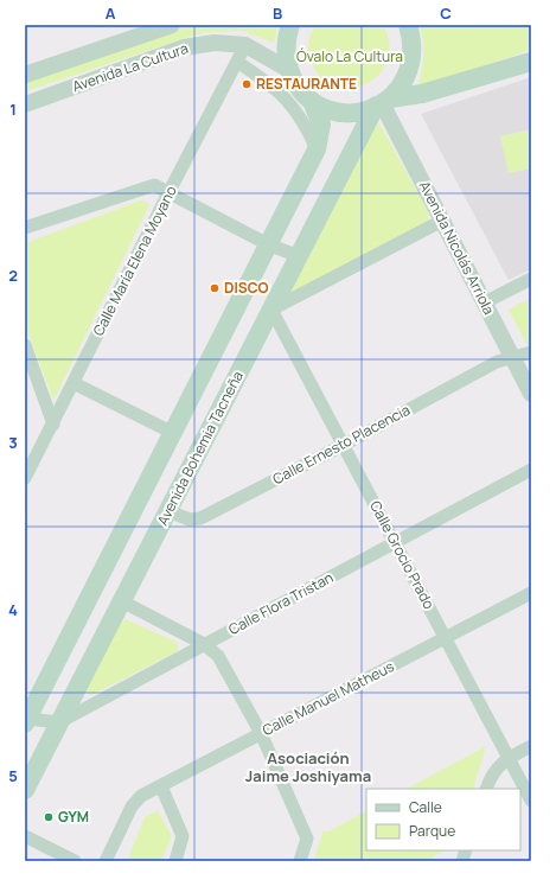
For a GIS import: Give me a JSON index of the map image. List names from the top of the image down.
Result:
{
  "streets": {
    "main road": ["Avenida Bohemia Tacneña"],
    "street": [
      "Avenida La Cultura",
      "Avenida Nicolás Arriola",
      "Calle María Elena Moyano",
      "Calle Ernesto Placencia",
      "Calle Grocio Prado",
      "Calle Flora Tristan",
      "Calle Manuel Matheus"
    ]
  },
  "crossings": [
    ["Avenida La Cultura", "Calle María Elena Moyano"],
    ["Avenida Nicolás Arriola", "Calle Ernesto Placencia"],
    ["Avenida Nicolás Arriola", "Avenida Bohemia Tacneña"],
    ["Calle Ernesto Placencia", "Avenida Bohemia Tacneña"],
    ["Calle Ernesto Placencia", "Calle Grocio Prado"],
    ["Avenida Bohemia Tacneña", "Calle Grocio Prado"],
    ["Avenida Bohemia Tacneña", "Calle Flora Tristan"],
    ["Calle Grocio Prado", "Calle Flora Tristan"],
    ["Calle Grocio Prado", "Calle Manuel Matheus"]
  ],
  "districts": ["Asociación Jaime Joshiyama"],
  "parks": ["Óvalo La Cultura"],
  "places": ["RESTAURANTE", "DISCO", "GYM"],
  "legend": ["Calle", "Parque"],
  "grid": {
    "columns": ["A", "B", "C"],
    "rows": [
      "1",
      "2",
      "3",
      "4",
      "5"
    ]
  }
}
